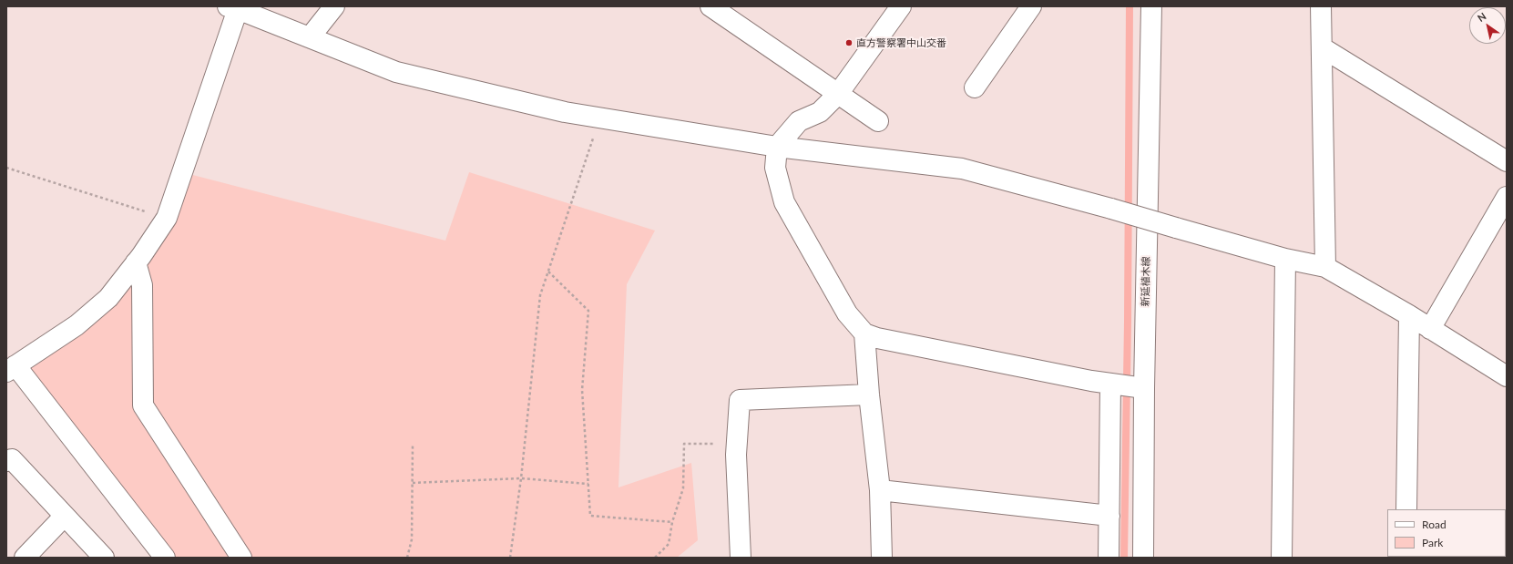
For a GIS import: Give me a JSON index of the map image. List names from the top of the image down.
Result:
{
  "streets": {
    "street": ["新延植木線"]
  },
  "places": ["直方警察署中山交番"],
  "legend": ["Road", "Park"],
  "north": "top left"
}
